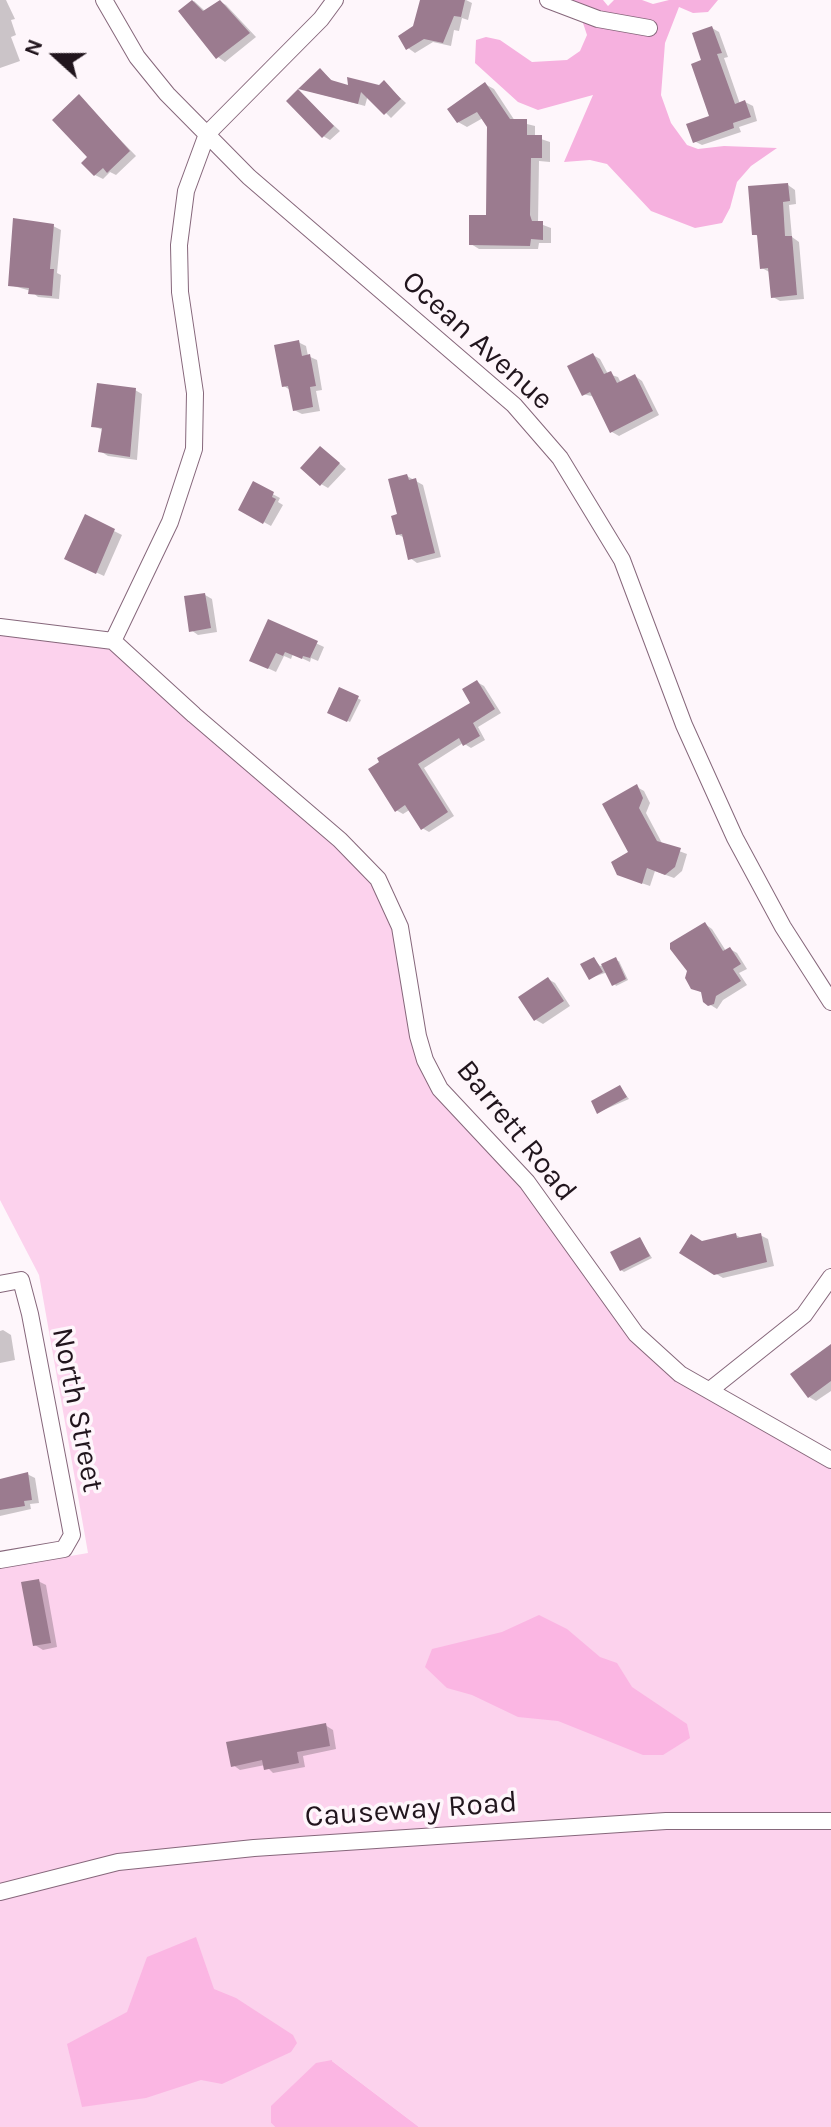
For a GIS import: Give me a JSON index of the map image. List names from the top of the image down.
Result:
{
  "streets": {
    "street": [
      "Ocean Avenue",
      "Barrett Road",
      "North Street",
      "Causeway Road"
    ]
  },
  "north": "left"
}
